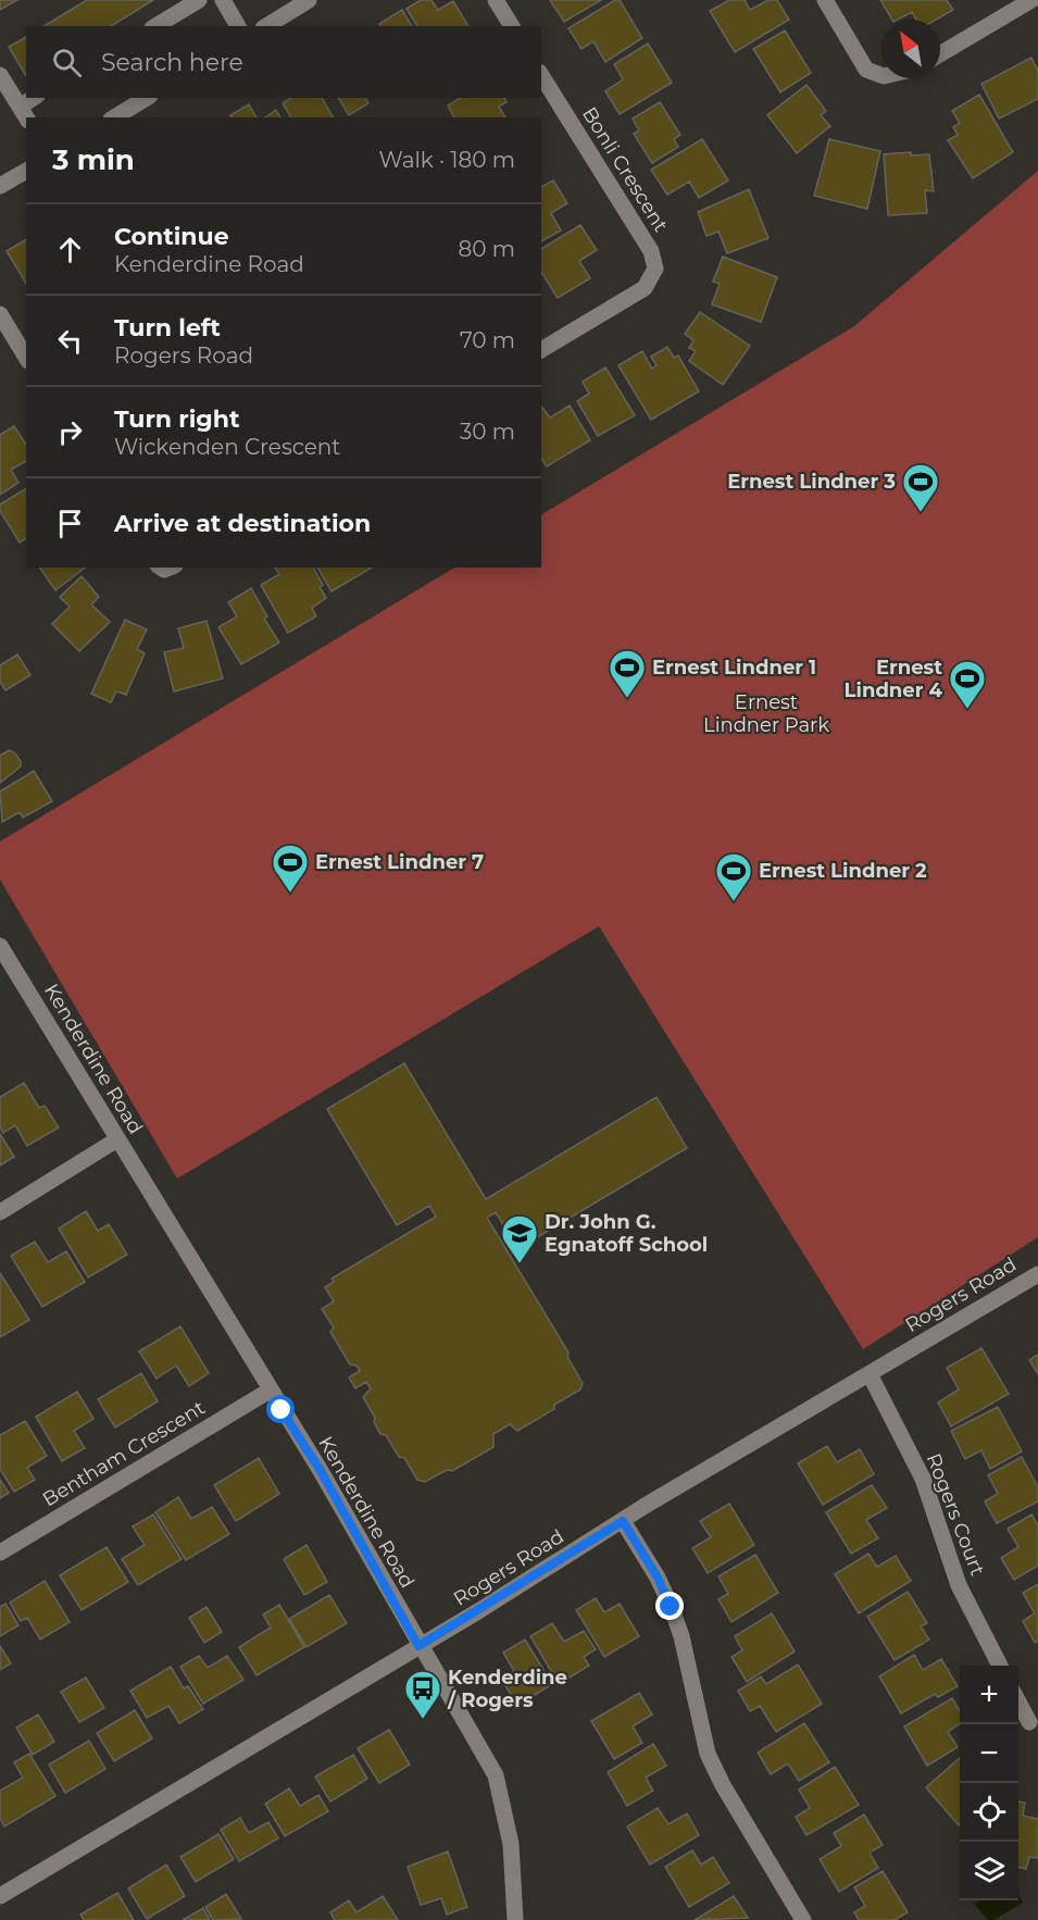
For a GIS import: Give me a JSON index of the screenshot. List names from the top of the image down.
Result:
{
  "streets": {
    "street": [
      "Bonli Crescent",
      "Kenderdine Road",
      "Rogers Road",
      "Bentham Crescent",
      "Rogers Court"
    ]
  },
  "crossings": [
    ["Kenderdine Road", "Rogers Road"],
    ["Kenderdine Road", "Bentham Crescent"],
    ["Rogers Road", "Rogers Court"]
  ],
  "parks": ["Ernest Lindner Park"],
  "places": {
    "sports": [
      "Ernest Lindner 3",
      "Ernest Lindner 1",
      "Ernest Lindner 4",
      "Ernest Lindner 7",
      "Ernest Lindner 2"
    ],
    "school or university": ["Dr. John G. Egnatoff School"],
    "bus stop": ["Kenderdine / Rogers"]
  },
  "north": "top left",
  "page": {
    "search": "Search here",
    "heading": ["3 min", "Walk · 180 m"],
    "list": [
      ["Continue", "Kenderdine Road", "80 m"],
      ["Turn left", "Rogers Road", "70 m"],
      ["Turn right", "Wickenden Crescent", "30 m"],
      "Arrive at destination"
    ],
    "map_buttons": ["+", "−"]
  }
}
